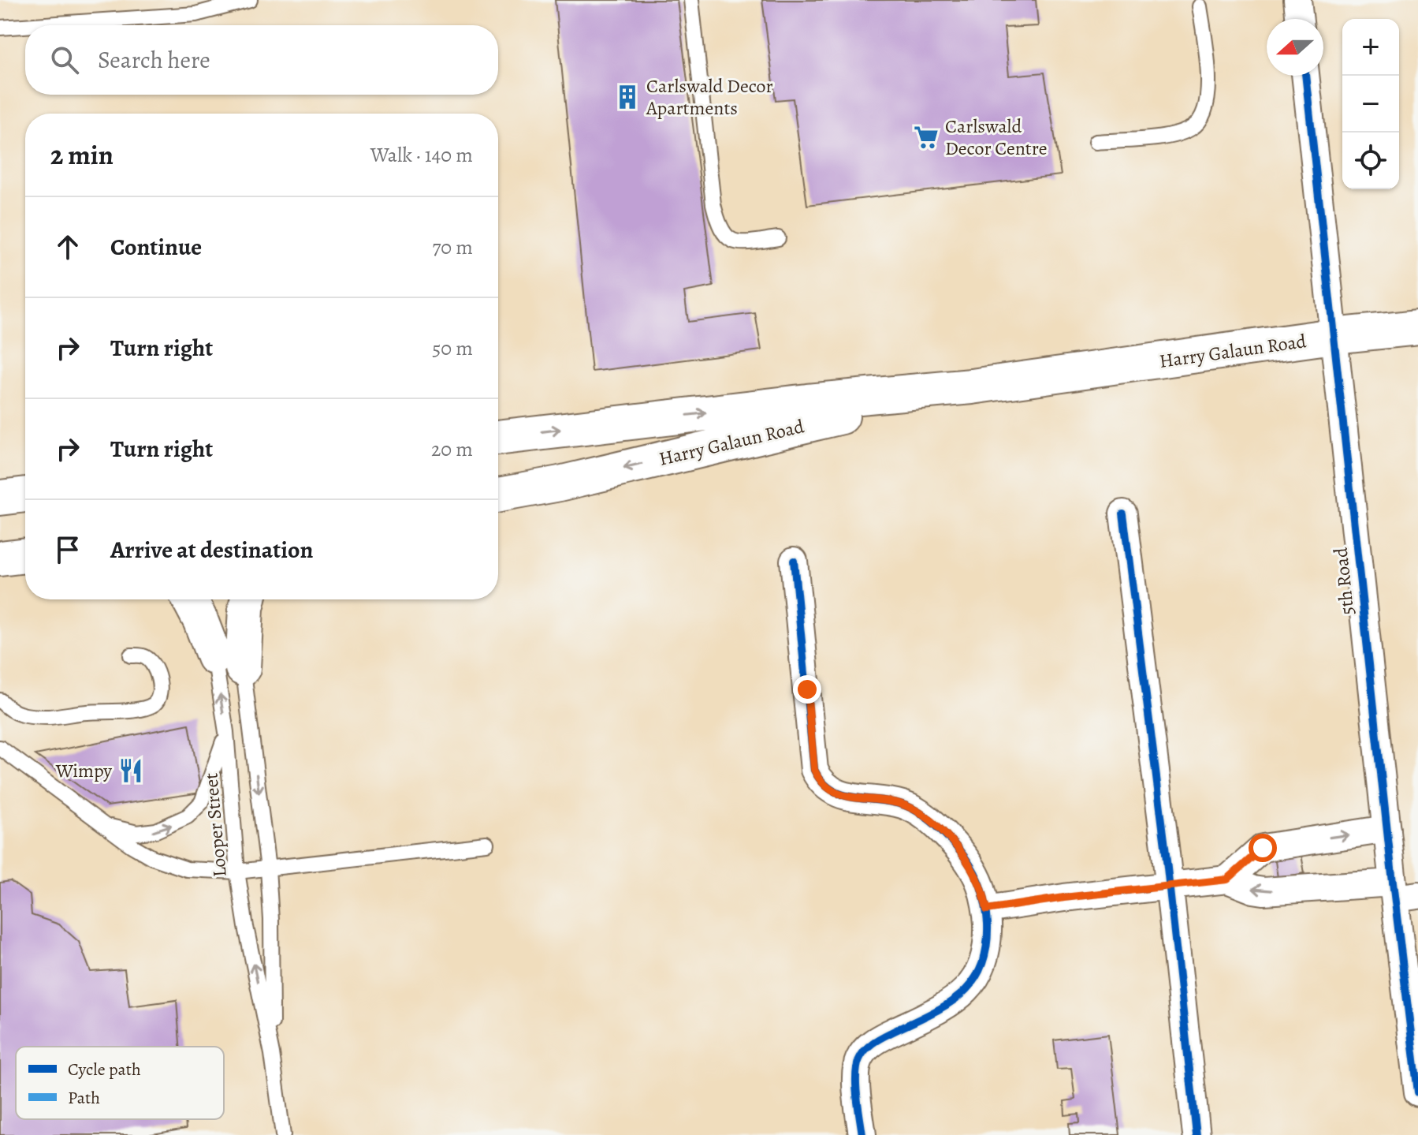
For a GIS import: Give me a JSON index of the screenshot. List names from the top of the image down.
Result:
{
  "streets": {
    "main road": ["Harry Galaun Road"],
    "street": ["5th Road"],
    "lane": ["Looper Street"]
  },
  "crossings": [
    ["Harry Galaun Road", "5th Road"]
  ],
  "places": {
    "building": ["Carlswald Decor Apartments"],
    "supermarket": ["Carlswald Decor Centre"],
    "restaurant": ["Wimpy"]
  },
  "legend": ["Cycle path", "Path"],
  "north": "left",
  "page": {
    "map_buttons": ["+", "−"],
    "search": "Search here",
    "heading": ["2 min", "Walk · 140 m"],
    "list": [
      ["Continue", "70 m"],
      ["Turn right", "50 m"],
      ["Turn right", "20 m"],
      "Arrive at destination"
    ]
  }
}
